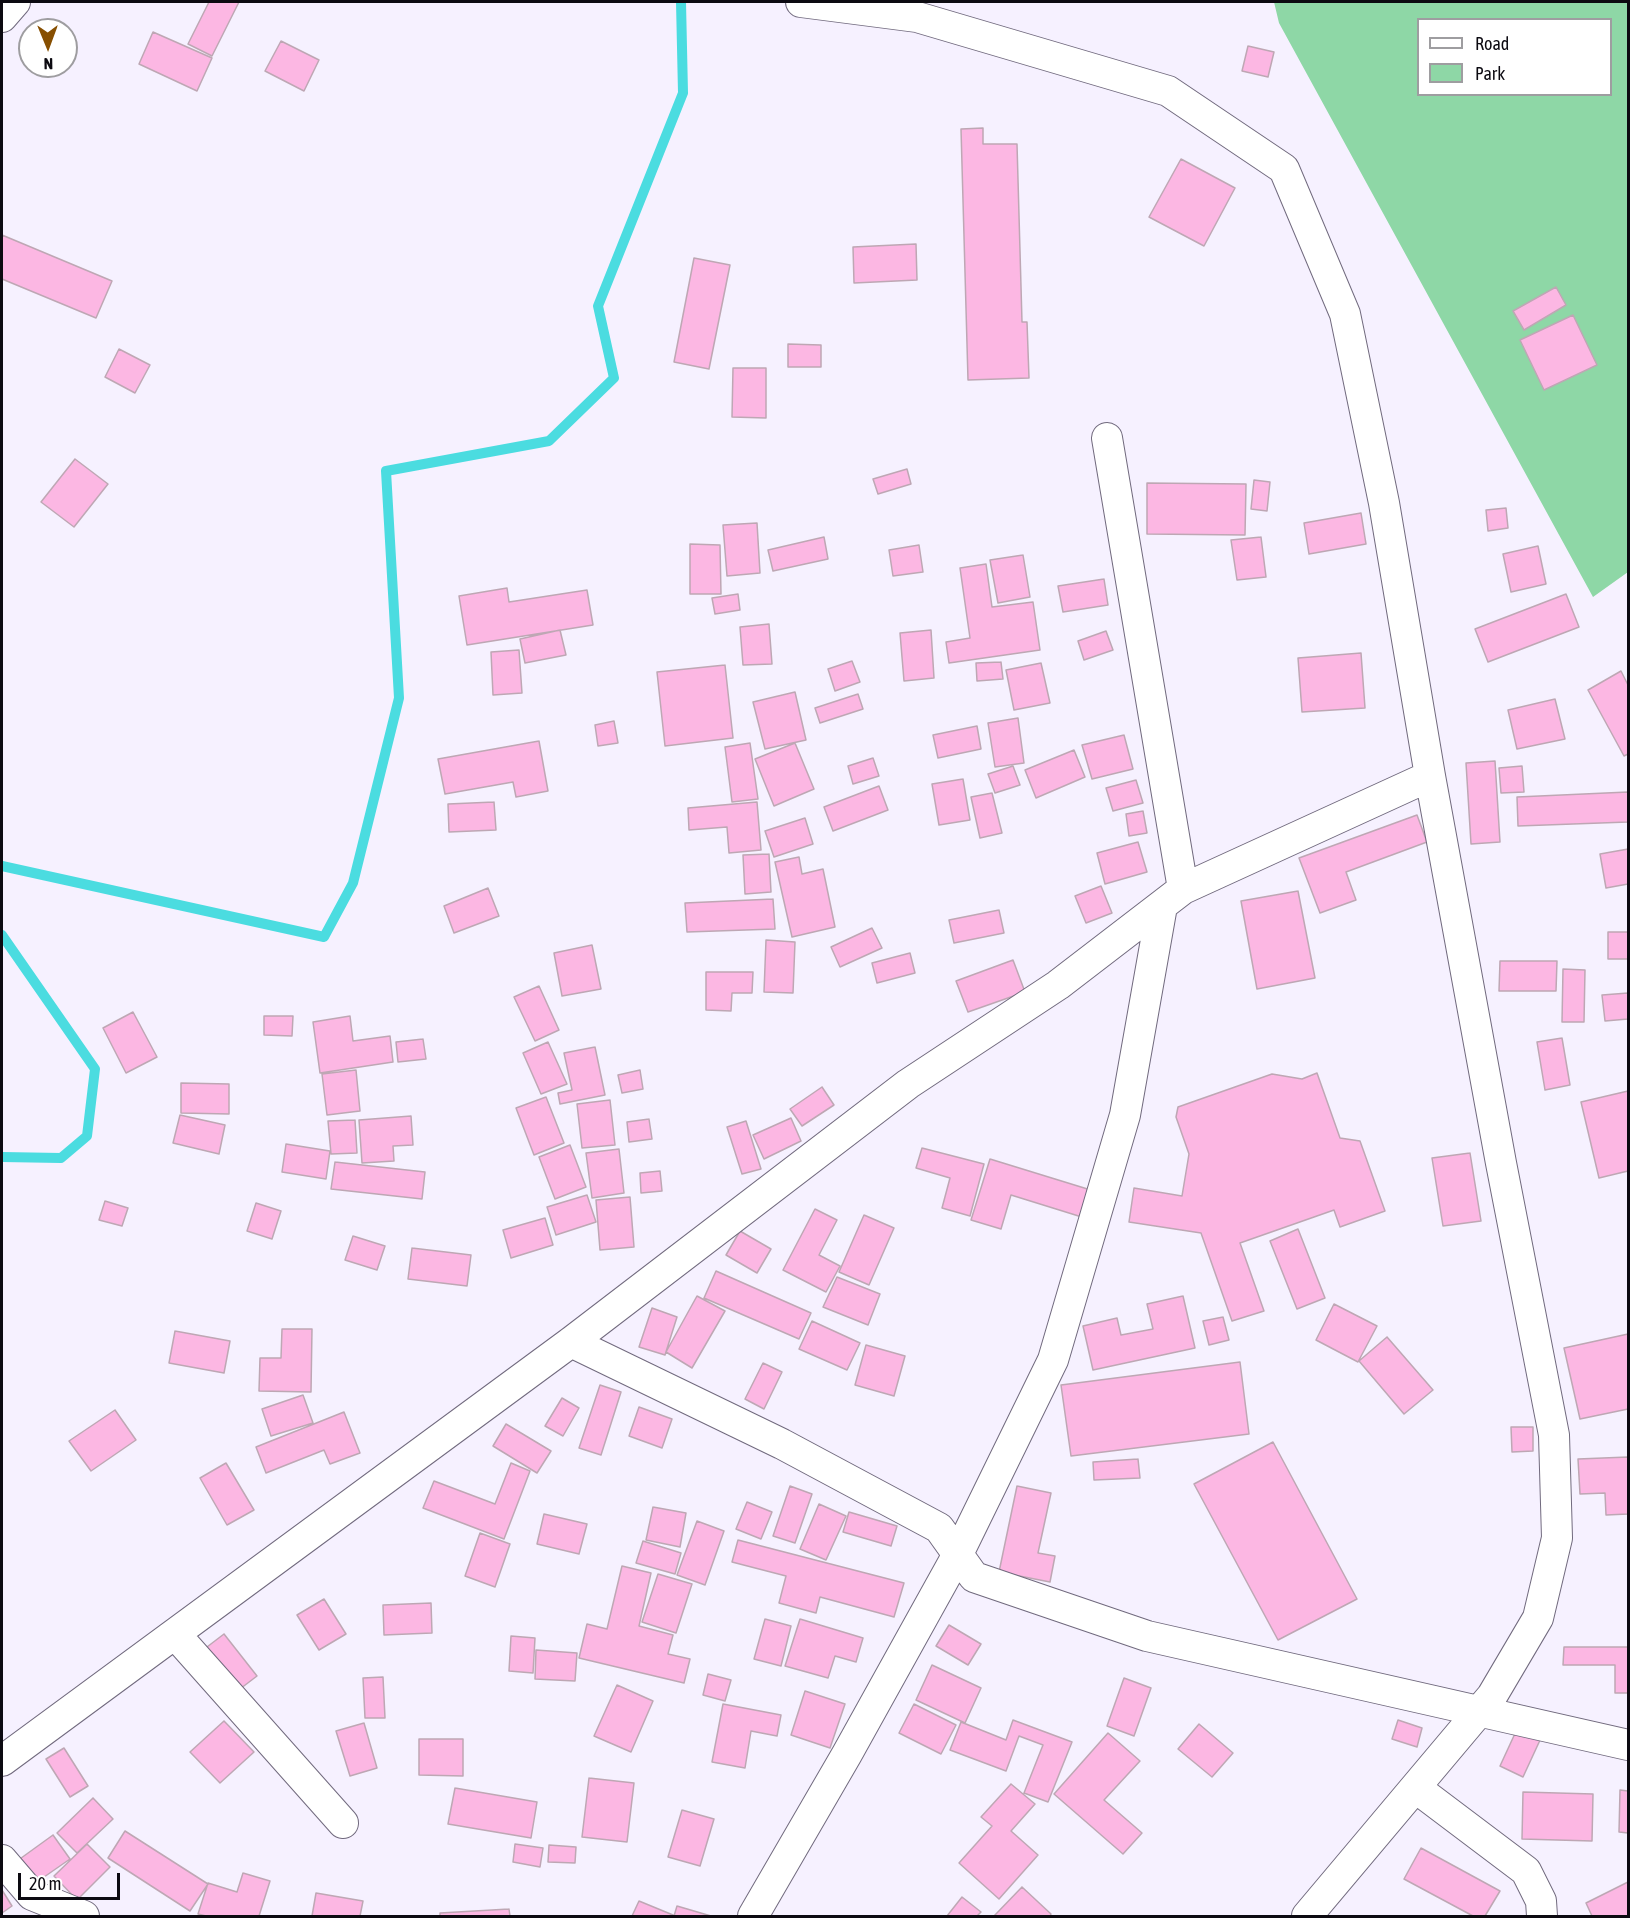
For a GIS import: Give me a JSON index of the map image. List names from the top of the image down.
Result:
{
  "legend": ["Road", "Park"],
  "scale_bar": "20 m",
  "north": "bottom"
}
